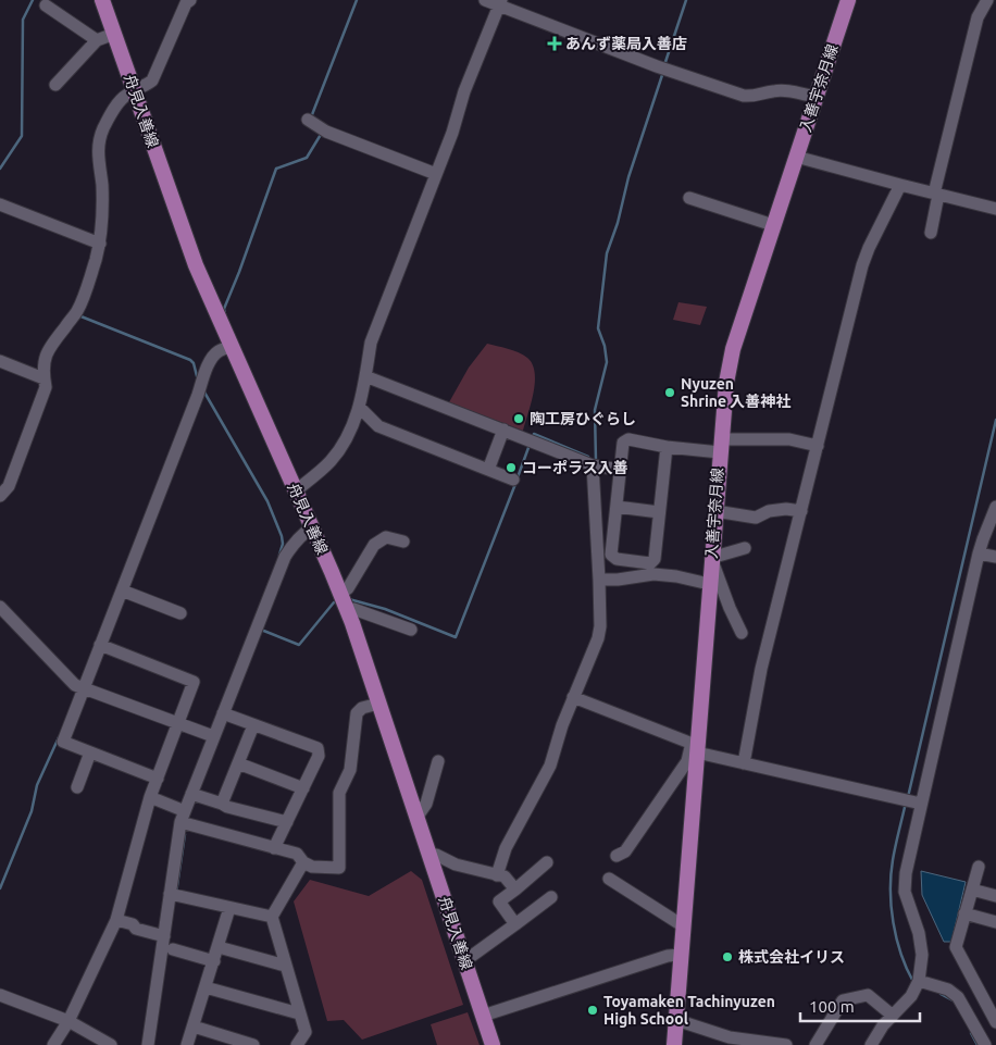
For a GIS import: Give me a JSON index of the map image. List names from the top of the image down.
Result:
{
  "streets": {
    "main road": ["入善宇奈月線", "舟見入善線"]
  },
  "places": {
    "health": ["あんず薬局入善店"],
    "other": [
      "Nyuzen Shrine 入善神社",
      "陶工房ひぐらし",
      "コーポラス入善",
      "株式会社イリス",
      "Toyamaken Tachinyuzen High School"
    ]
  },
  "scale_bar": "100 m"
}
